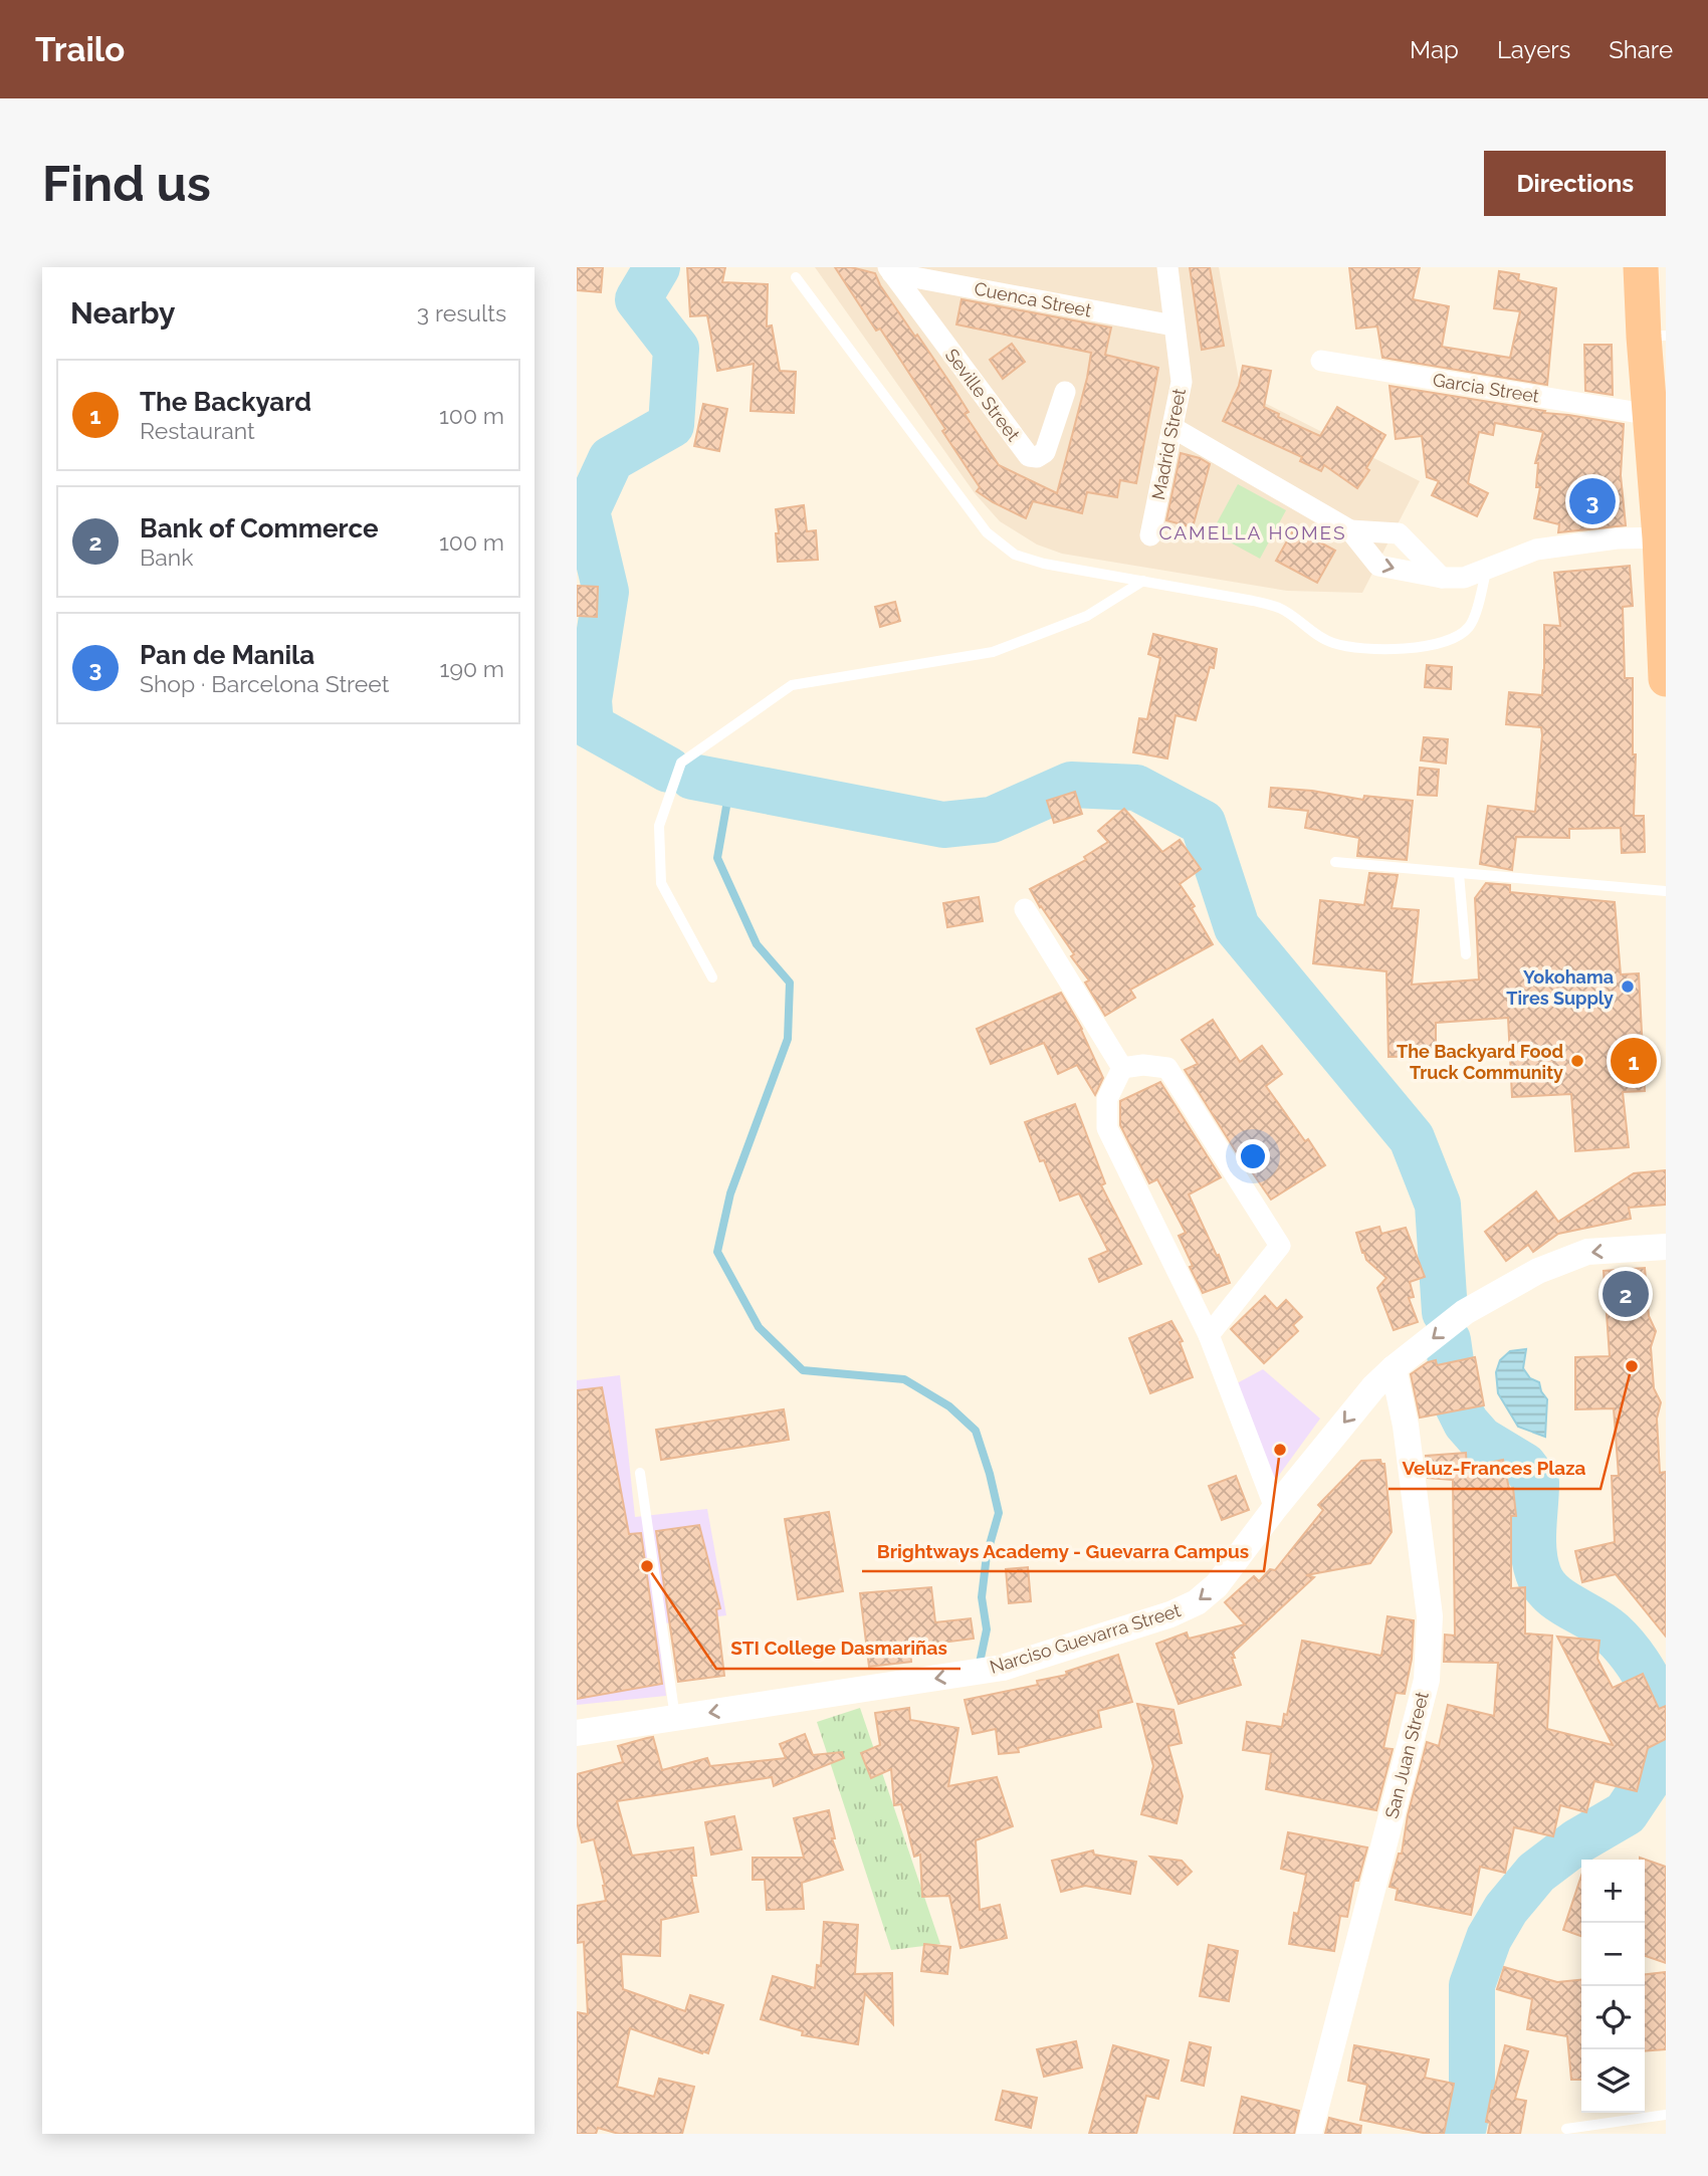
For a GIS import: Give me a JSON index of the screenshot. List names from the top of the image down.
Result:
{
  "streets": {
    "street": [
      "Cuenca Street",
      "Garcia Street",
      "Seville Street",
      "Madrid Street",
      "Narciso Guevarra Street",
      "San Juan Street"
    ]
  },
  "crossings": [
    ["Cuenca Street", "Seville Street"],
    ["Cuenca Street", "Madrid Street"],
    ["Narciso Guevarra Street", "San Juan Street"]
  ],
  "one_way": ["Narciso Guevarra Street"],
  "districts": ["CAMELLA HOMES"],
  "places": [
    "Yokohama Tires Supply",
    "The Backyard Food Truck Community",
    "Veluz-Frances Plaza",
    "Brightways Academy - Guevarra Campus",
    "STI College Dasmariñas"
  ],
  "page": {
    "header": "Trailo",
    "nav": ["Map", "Layers", "Share"],
    "buttons": "Directions",
    "title": "Find us",
    "heading": ["Nearby", "3 results"],
    "list": [
      {
        "mark": "1",
        "name": "The Backyard",
        "note": "Restaurant",
        "value": "100 m"
      },
      {
        "mark": "2",
        "name": "Bank of Commerce",
        "note": "Bank",
        "value": "100 m"
      },
      {
        "mark": "3",
        "name": "Pan de Manila",
        "note": "Shop · Barcelona Street",
        "value": "190 m"
      }
    ],
    "pins": ["3", "1", "2"],
    "map_buttons": ["+", "−"]
  }
}
